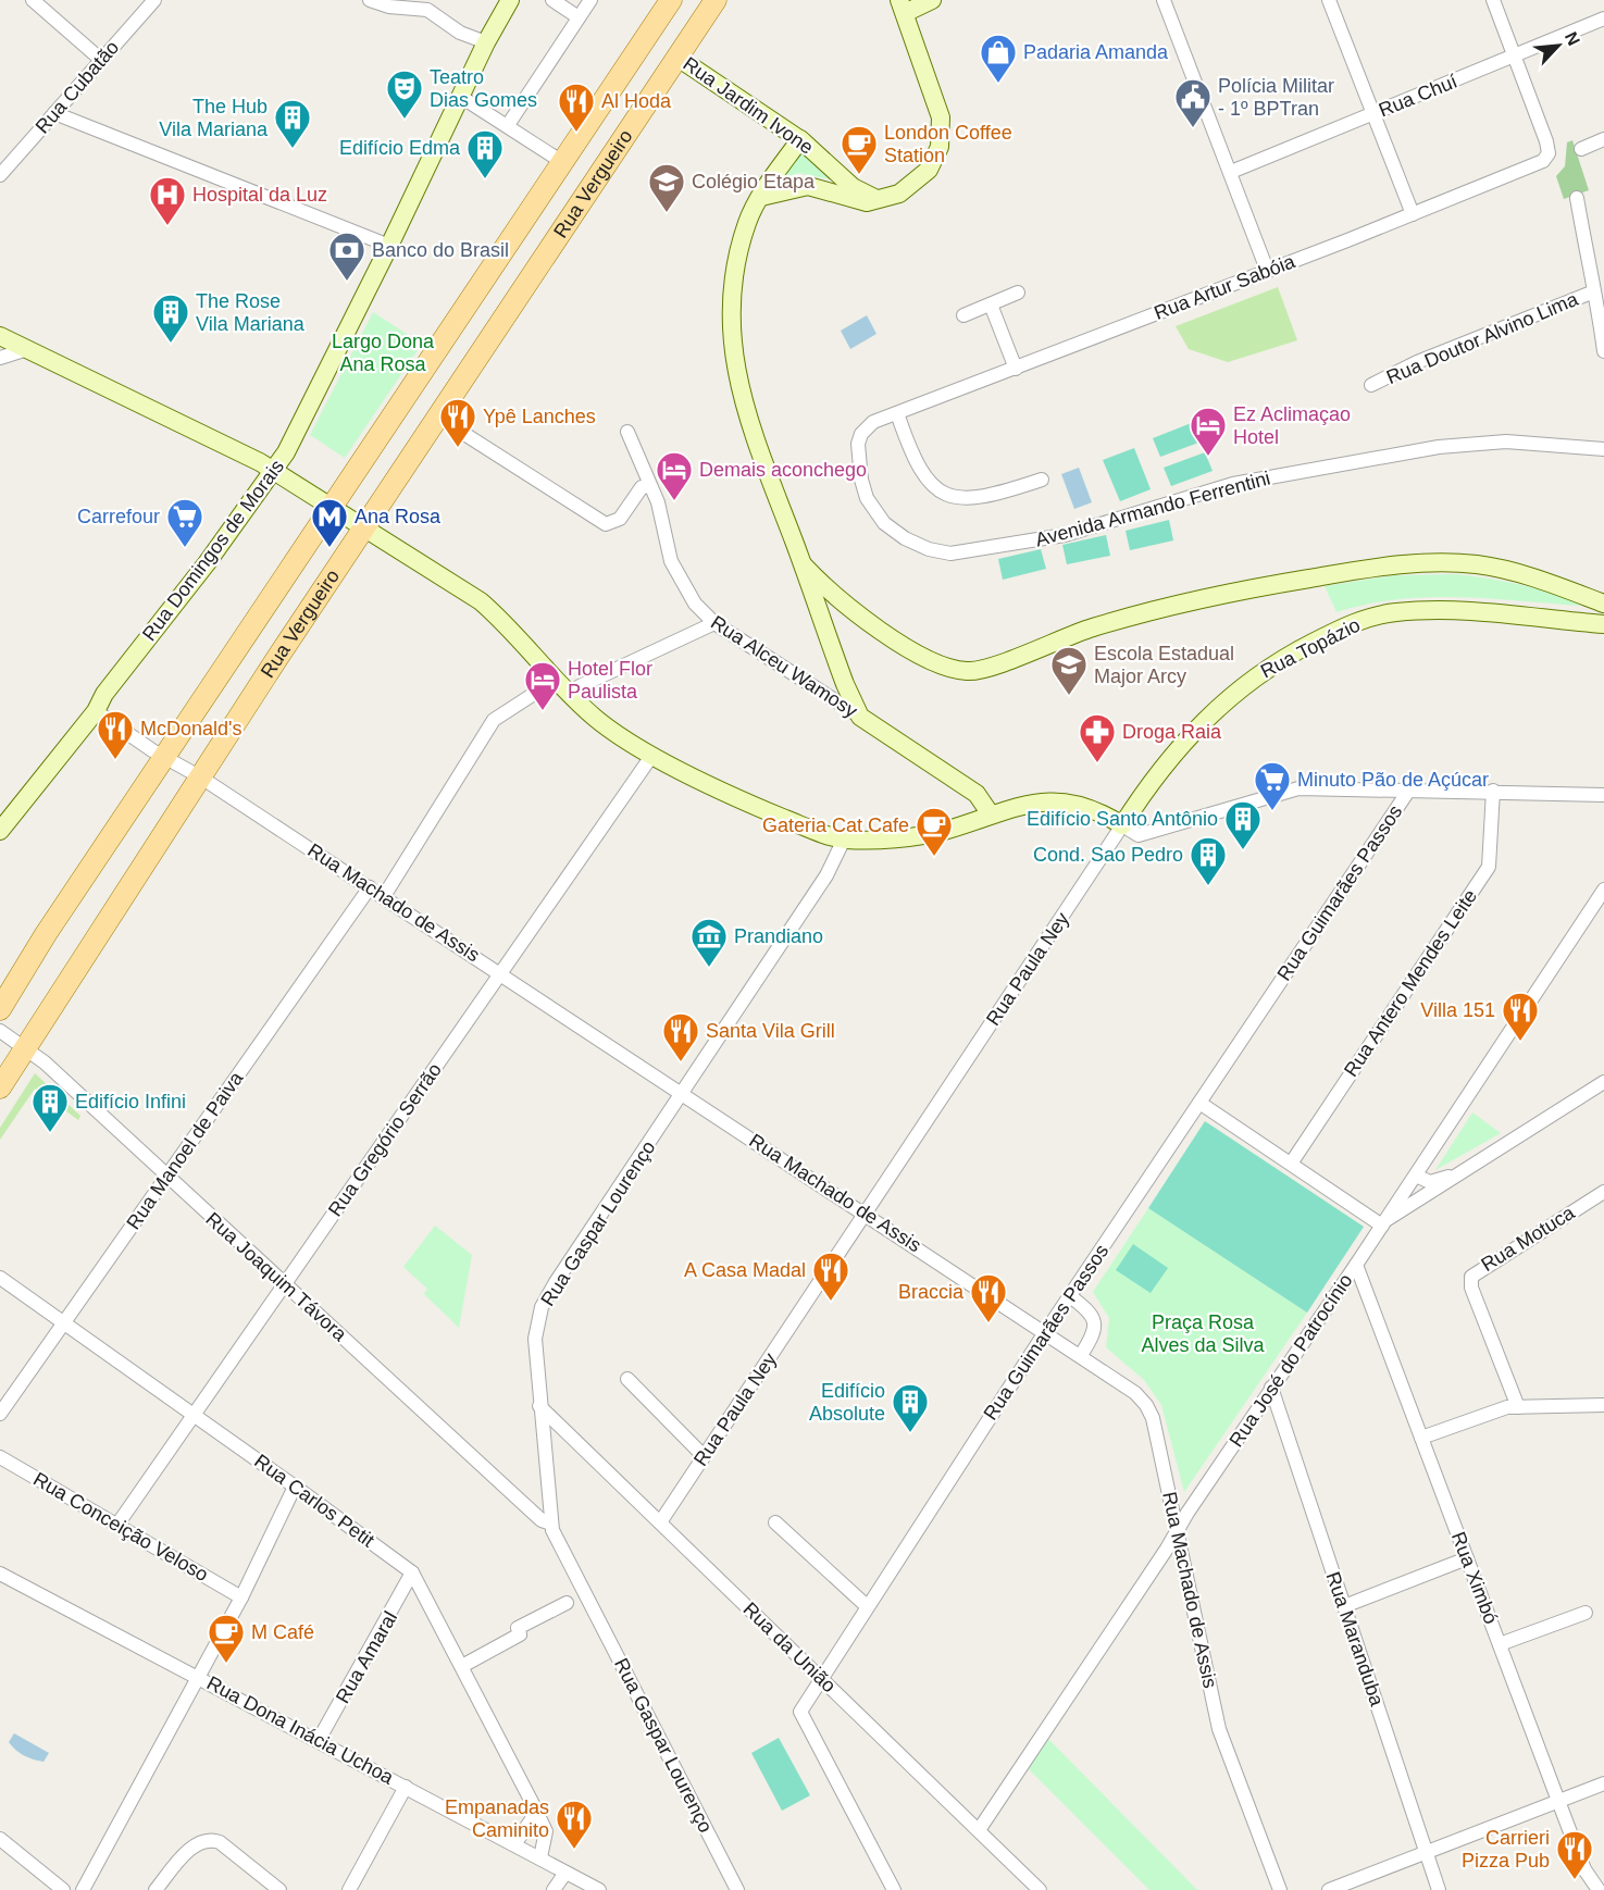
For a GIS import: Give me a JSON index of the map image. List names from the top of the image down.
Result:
{
  "streets": {
    "main road": ["Rua Vergueiro"],
    "street": [
      "Rua Cubatão",
      "Rua Chuí",
      "Rua Jardim Ivone",
      "Rua Artur Sabóia",
      "Rua Doutor Alvino Lima",
      "Avenida Armando Ferrentini",
      "Rua Domingos de Morais",
      "Rua Topázio",
      "Rua Alceu Wamosy",
      "Rua Guimarães Passos",
      "Rua Machado de Assis",
      "Rua Paula Ney",
      "Rua Antero Mendes Leite",
      "Rua Gregório Serrão",
      "Rua Manoel de Paiva",
      "Rua Gaspar Lourenço",
      "Rua Motuca",
      "Rua Joaquim Távora",
      "Rua José do Patrocínio",
      "Rua Carlos Petit",
      "Rua Conceição Veloso",
      "Rua Ximbó",
      "Rua Maranduba",
      "Rua da União",
      "Rua Amaral",
      "Rua Dona Inácia Uchoa"
    ]
  },
  "crossings": [
    ["Rua Chuí", "Rua Artur Sabóia"],
    ["Rua Jardim Ivone", "Rua Vergueiro"],
    ["Rua Vergueiro", "Rua Machado de Assis"],
    ["Rua Vergueiro", "Rua Joaquim Távora"],
    ["Rua Artur Sabóia", "Avenida Armando Ferrentini"],
    ["Rua Domingos de Morais", "Rua Machado de Assis"],
    ["Rua Topázio", "Rua Paula Ney"],
    ["Rua Guimarães Passos", "Rua Machado de Assis"],
    ["Rua Guimarães Passos", "Rua da União"],
    ["Rua Machado de Assis", "Rua Paula Ney"],
    ["Rua Machado de Assis", "Rua Gregório Serrão"],
    ["Rua Machado de Assis", "Rua Manoel de Paiva"],
    ["Rua Machado de Assis", "Rua Gaspar Lourenço"],
    ["Rua Machado de Assis", "Rua José do Patrocínio"],
    ["Rua Paula Ney", "Rua da União"],
    ["Rua Gregório Serrão", "Rua Joaquim Távora"],
    ["Rua Gregório Serrão", "Rua Carlos Petit"],
    ["Rua Gregório Serrão", "Rua Conceição Veloso"],
    ["Rua Manoel de Paiva", "Rua Joaquim Távora"],
    ["Rua Manoel de Paiva", "Rua Carlos Petit"],
    ["Rua Gaspar Lourenço", "Rua Joaquim Távora"],
    ["Rua Gaspar Lourenço", "Rua da União"],
    ["Rua José do Patrocínio", "Rua Ximbó"],
    ["Rua José do Patrocínio", "Rua Maranduba"],
    ["Rua José do Patrocínio", "Rua da União"],
    ["Rua Carlos Petit", "Rua Amaral"],
    ["Rua Carlos Petit", "Rua Dona Inácia Uchoa"],
    ["Rua Amaral", "Rua Dona Inácia Uchoa"]
  ],
  "parks": ["Largo Dona Ana Rosa", "Praça Rosa Alves da Silva"],
  "places": {
    "shop": ["Padaria Amanda"],
    "theatre": ["Teatro Dias Gomes"],
    "public building": ["Polícia Militar - 1º BPTran"],
    "restaurant": [
      "Al Hoda",
      "Ypê Lanches",
      "McDonald's",
      "Villa 151",
      "Santa Vila Grill",
      "A Casa Madal",
      "Braccia",
      "Empanadas Caminito",
      "Carrieri Pizza Pub"
    ],
    "building": [
      "The Hub Vila Mariana",
      "Edifício Edma",
      "The Rose Vila Mariana",
      "Edifício Santo Antônio",
      "Cond. Sao Pedro",
      "Edifício Infini",
      "Edifício Absolute"
    ],
    "cafe": ["London Coffee Station", "Gateria Cat Cafe", "M Café"],
    "school or university": ["Colégio Etapa", "Escola Estadual Major Arcy"],
    "hospital": ["Hospital da Luz"],
    "bank": ["Banco do Brasil"],
    "hotel": ["Ez Aclimaçao Hotel", "Demais aconchego", "Hotel Flor Paulista"],
    "supermarket": ["Carrefour", "Minuto Pão de Açúcar"],
    "metro station": ["Ana Rosa"],
    "pharmacy": ["Droga Raia"],
    "museum": ["Prandiano"]
  },
  "north": "top right"
}
